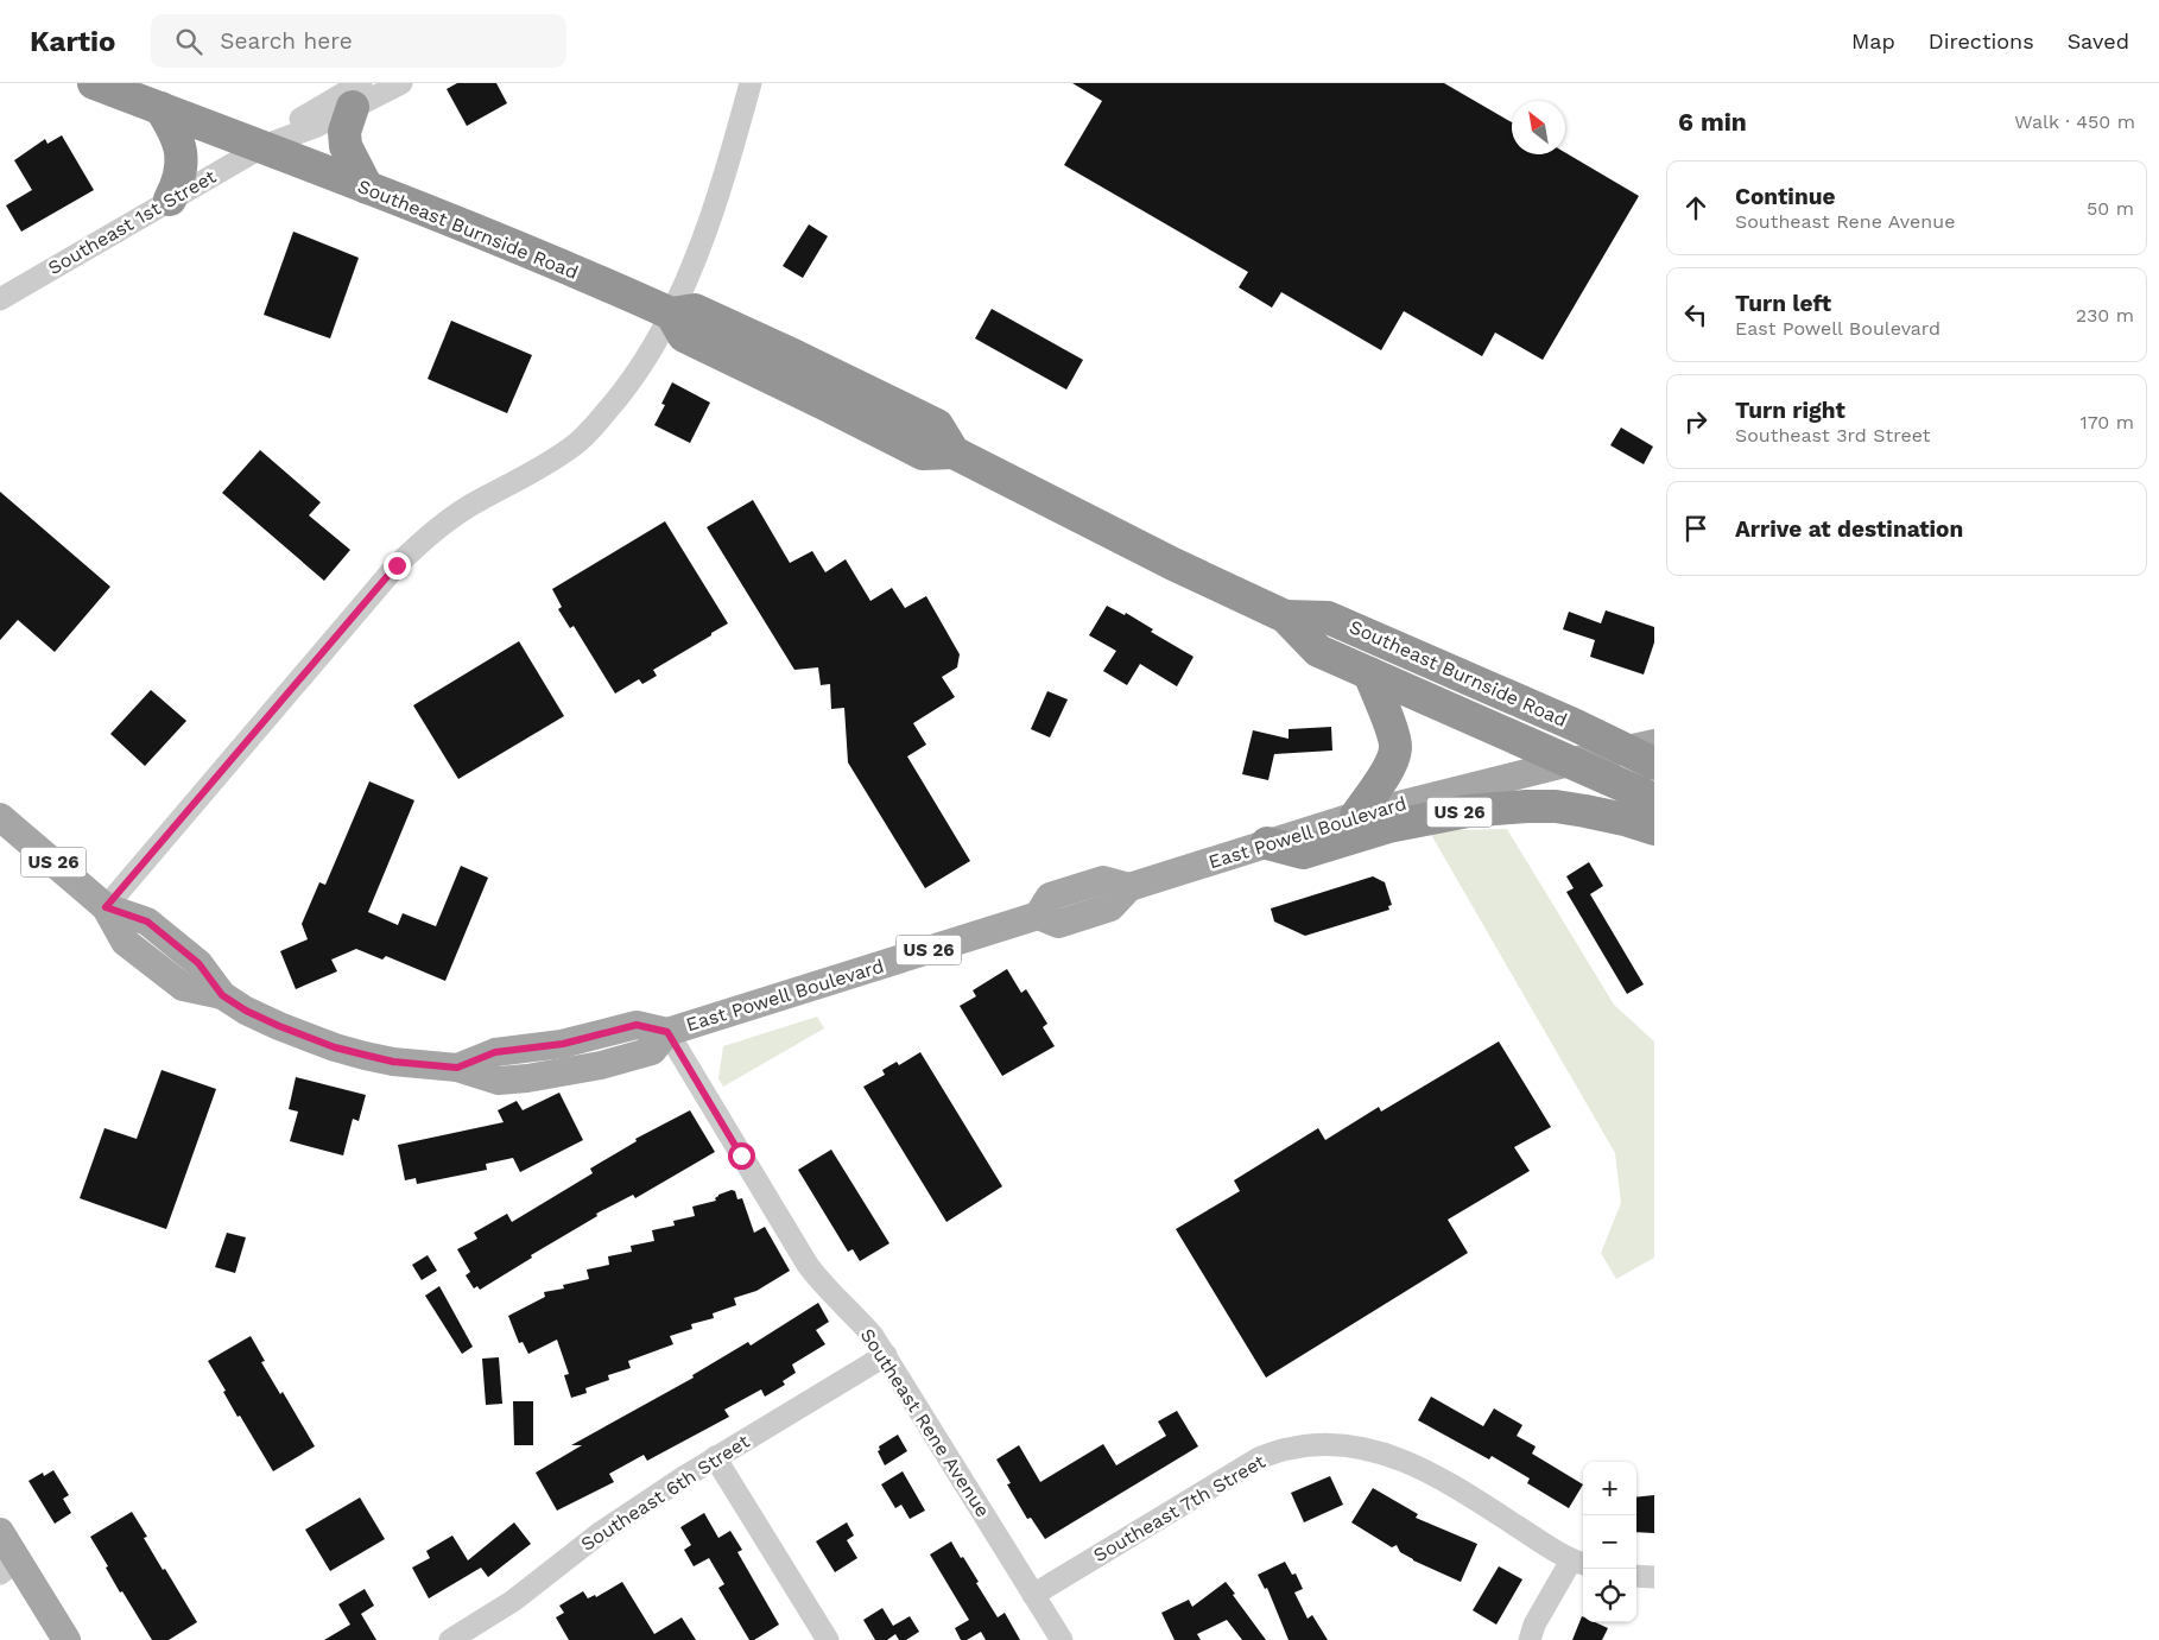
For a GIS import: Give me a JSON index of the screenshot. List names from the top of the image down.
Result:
{
  "streets": {
    "highway": ["Southeast Burnside Road", "US 26"],
    "main road": ["East Powell Boulevard"],
    "street": [
      "Southeast 1st Street",
      "Southeast Rene Avenue",
      "Southeast 6th Street",
      "Southeast 7th Street"
    ]
  },
  "crossings": [
    ["Southeast 1st Street", "Southeast Burnside Road"],
    ["Southeast Burnside Road", "East Powell Boulevard"],
    ["US 26", "East Powell Boulevard"],
    ["East Powell Boulevard", "Southeast Rene Avenue"],
    ["Southeast Rene Avenue", "Southeast 6th Street"],
    ["Southeast Rene Avenue", "Southeast 7th Street"]
  ],
  "north": "top left",
  "page": {
    "header": "Kartio",
    "search": "Search here",
    "nav": ["Map", "Directions", "Saved"],
    "heading": ["6 min", "Walk · 450 m"],
    "list": [
      ["Continue", "Southeast Rene Avenue", "50 m"],
      ["Turn left", "East Powell Boulevard", "230 m"],
      ["Turn right", "Southeast 3rd Street", "170 m"],
      "Arrive at destination"
    ],
    "map_buttons": ["+", "−"]
  }
}
